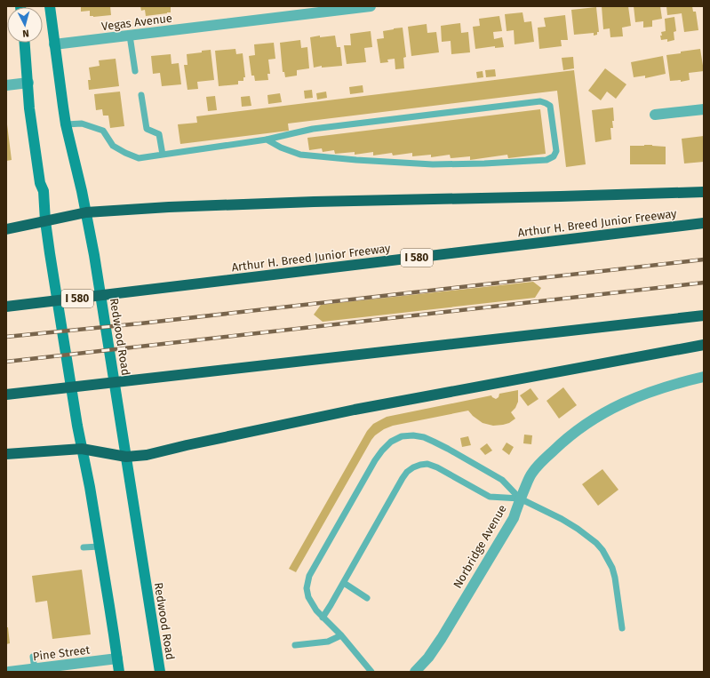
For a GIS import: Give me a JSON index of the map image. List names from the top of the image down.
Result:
{
  "streets": {
    "highway": ["Arthur H. Breed Junior Freeway", "I 580"],
    "main road": ["Redwood Road"],
    "street": ["Vegas Avenue", "Norbridge Avenue", "Pine Street"]
  },
  "crossings": [
    ["Vegas Avenue", "Redwood Road"]
  ],
  "north": "bottom"
}
